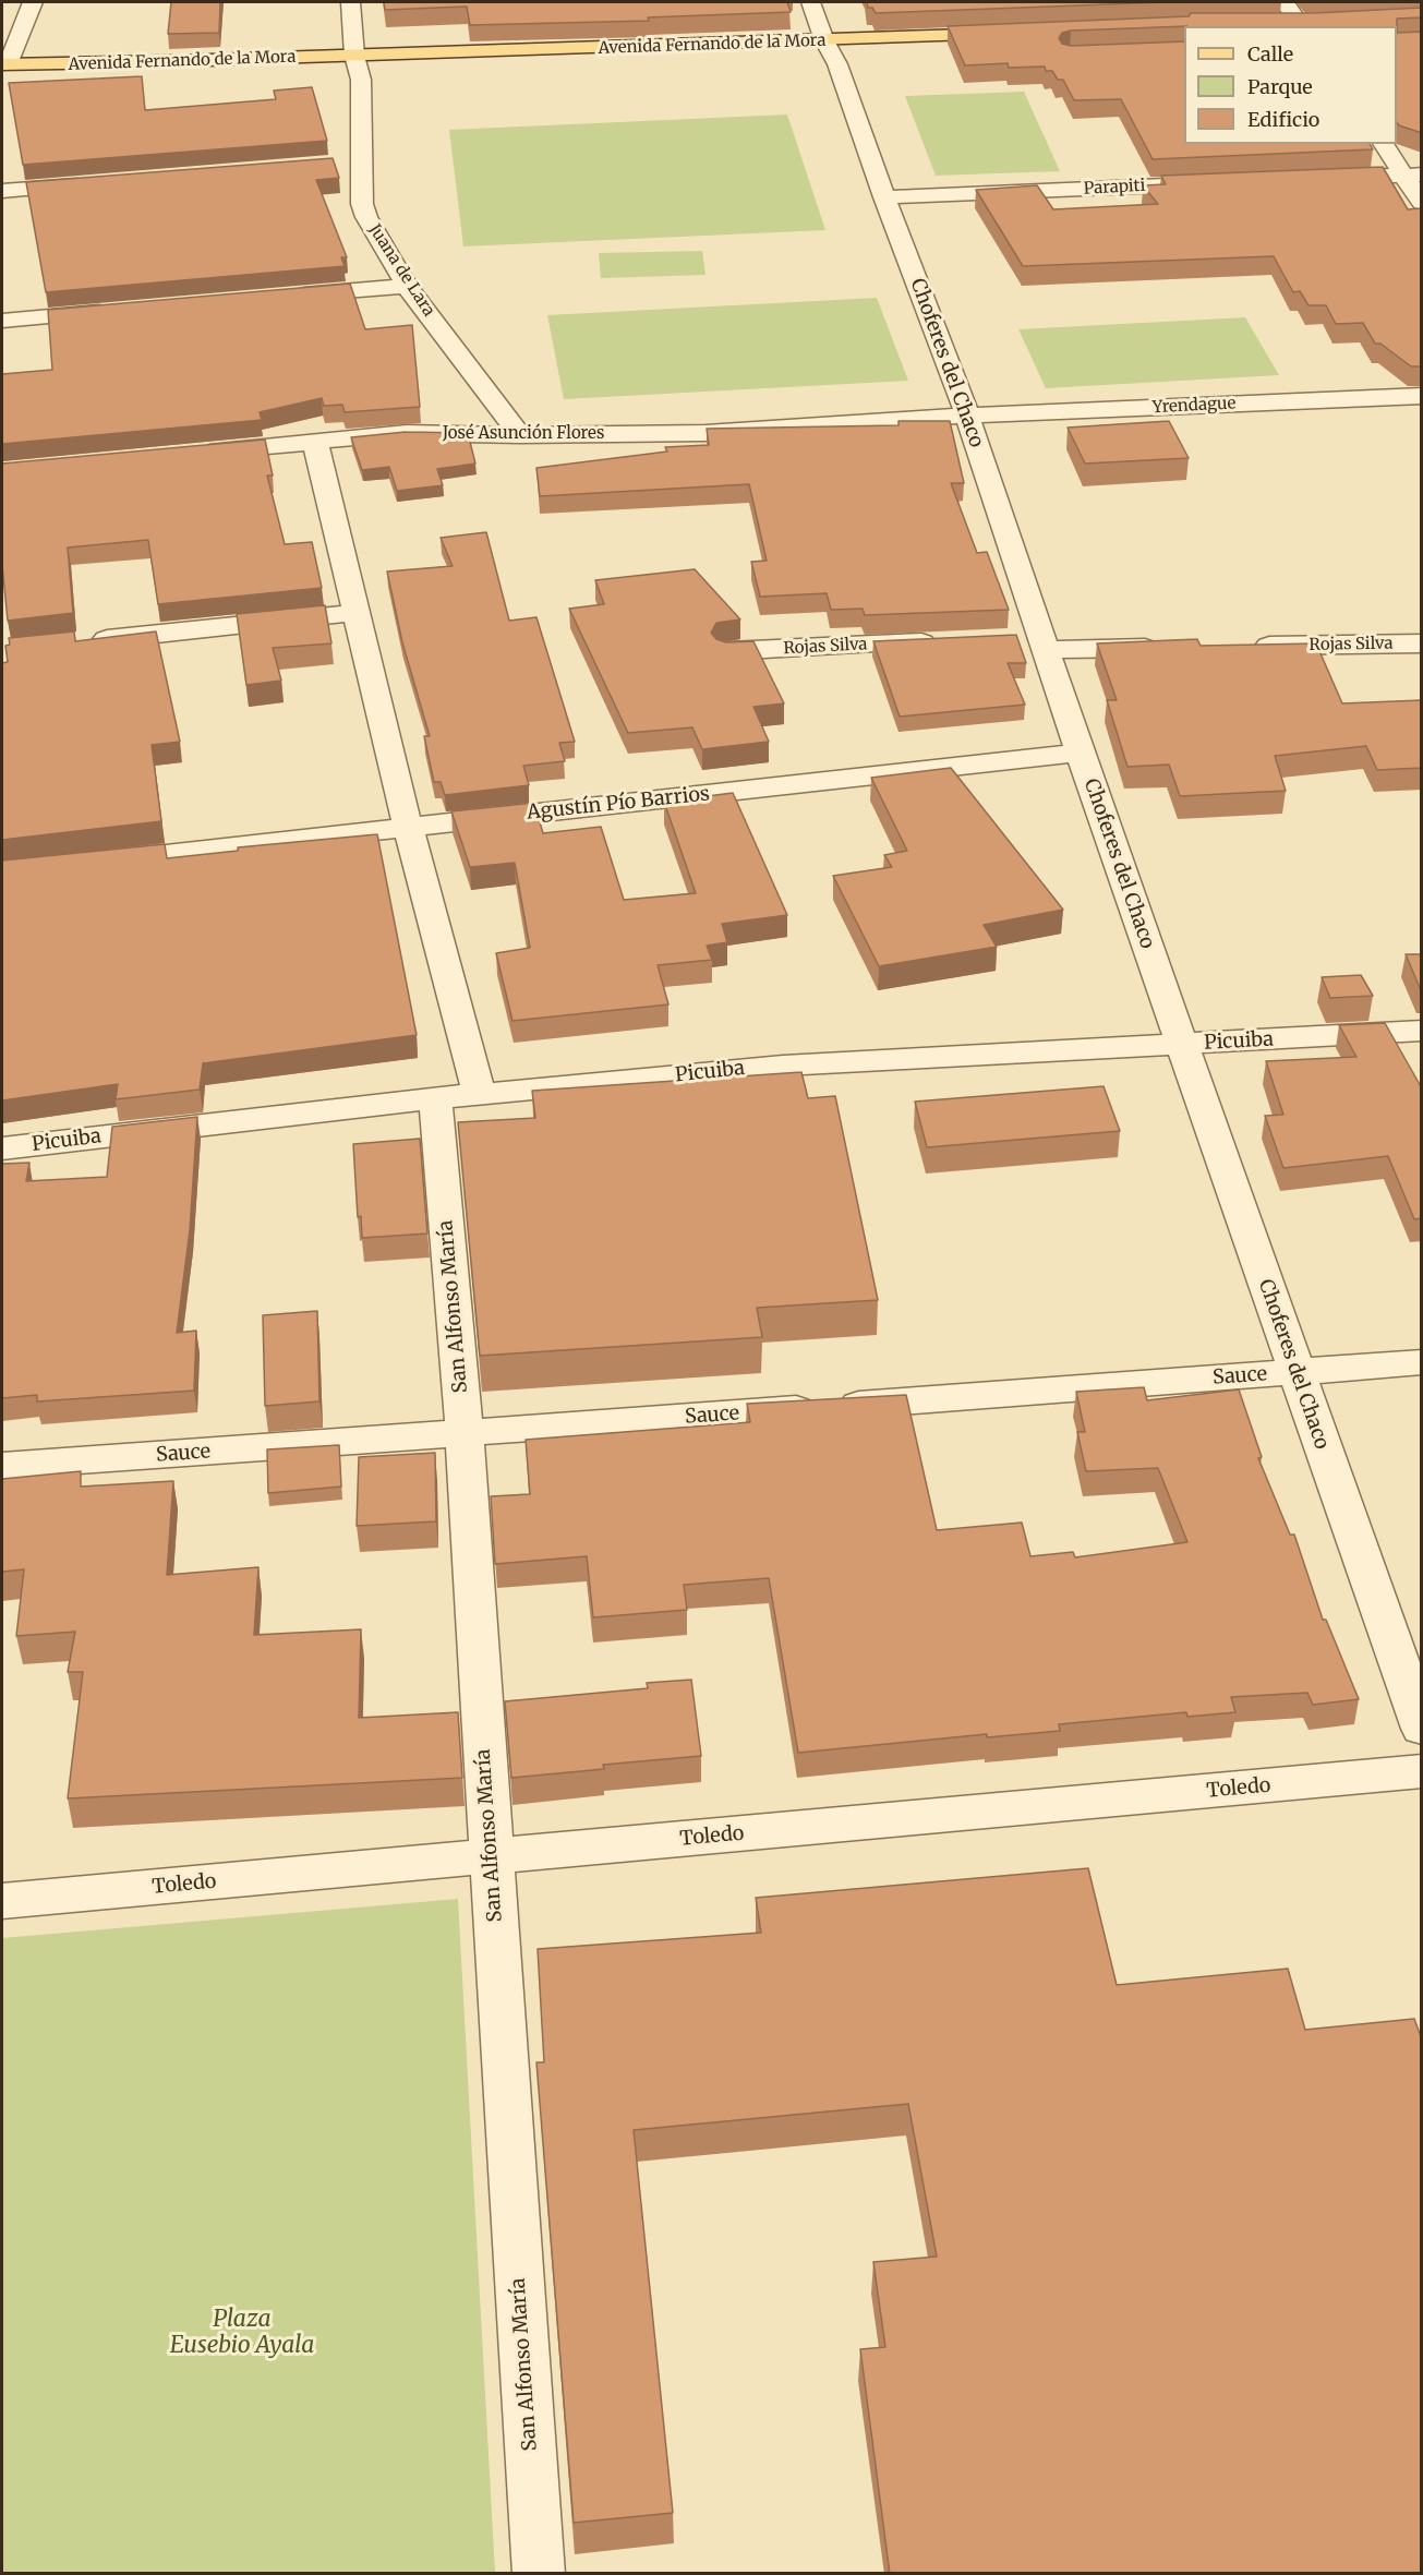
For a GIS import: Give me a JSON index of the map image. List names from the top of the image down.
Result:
{
  "streets": {
    "main road": ["Avenida Fernando de la Mora"],
    "street": [
      "Parapiti",
      "Juana de Lara",
      "Choferes del Chaco",
      "Yrendague",
      "José Asunción Flores",
      "Rojas Silva",
      "Agustín Pío Barrios",
      "Picuiba",
      "San Alfonso María",
      "Sauce",
      "Toledo"
    ]
  },
  "crossings": [
    ["Avenida Fernando de la Mora", "Juana de Lara"],
    ["Avenida Fernando de la Mora", "Choferes del Chaco"],
    ["Parapiti", "Choferes del Chaco"],
    ["Juana de Lara", "José Asunción Flores"],
    ["Choferes del Chaco", "Yrendague"],
    ["Choferes del Chaco", "José Asunción Flores"],
    ["Choferes del Chaco", "Agustín Pío Barrios"],
    ["Choferes del Chaco", "Picuiba"],
    ["Choferes del Chaco", "Sauce"],
    ["Yrendague", "José Asunción Flores"],
    ["Picuiba", "San Alfonso María"],
    ["San Alfonso María", "Sauce"],
    ["San Alfonso María", "Toledo"]
  ],
  "parks": ["Plaza Eusebio Ayala"],
  "legend": ["Calle", "Parque", "Edificio"]
}
